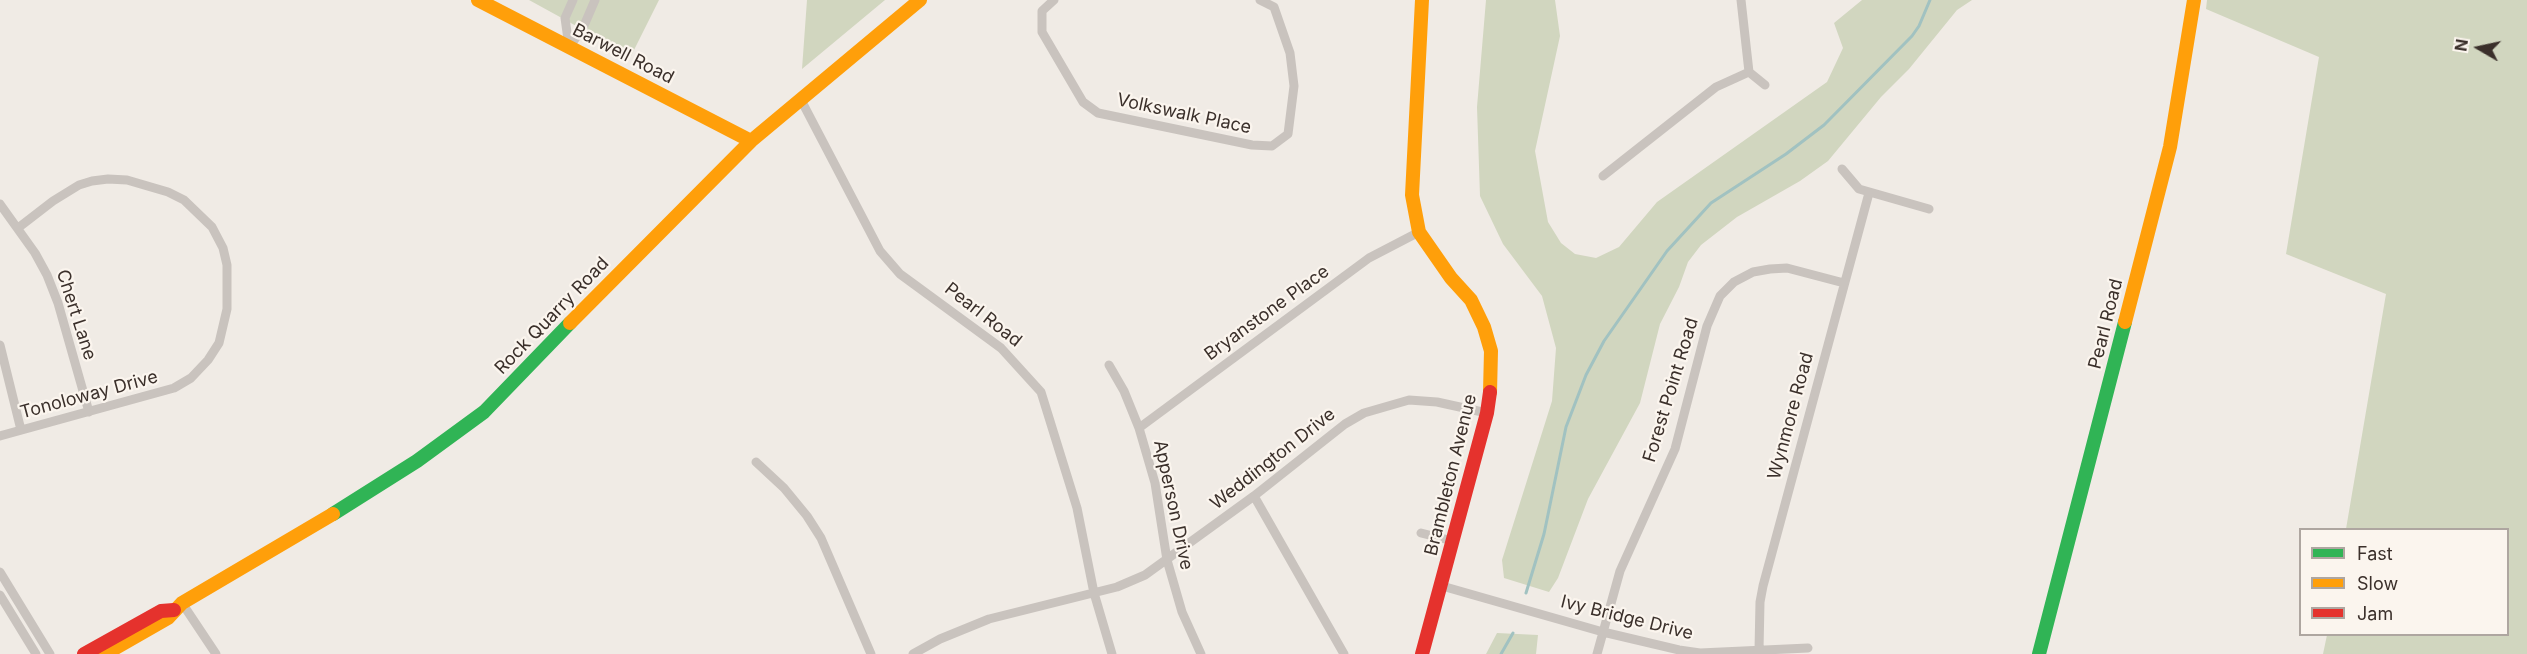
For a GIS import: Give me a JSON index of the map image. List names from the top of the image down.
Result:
{
  "streets": {
    "street": [
      "Barwell Road",
      "Volkswalk Place",
      "Bryanstone Place",
      "Chert Lane",
      "Pearl Road",
      "Rock Quarry Road",
      "Forest Point Road",
      "Tonoloway Drive",
      "Wynmore Road",
      "Weddington Drive",
      "Brambleton Avenue",
      "Apperson Drive",
      "Ivy Bridge Drive"
    ]
  },
  "crossings": [
    ["Barwell Road", "Rock Quarry Road"],
    ["Bryanstone Place", "Brambleton Avenue"],
    ["Bryanstone Place", "Apperson Drive"],
    ["Chert Lane", "Tonoloway Drive"],
    ["Pearl Road", "Rock Quarry Road"],
    ["Pearl Road", "Weddington Drive"],
    ["Forest Point Road", "Wynmore Road"],
    ["Forest Point Road", "Ivy Bridge Drive"],
    ["Wynmore Road", "Ivy Bridge Drive"],
    ["Weddington Drive", "Brambleton Avenue"],
    ["Weddington Drive", "Apperson Drive"],
    ["Brambleton Avenue", "Ivy Bridge Drive"]
  ],
  "legend": ["Fast", "Slow", "Jam"],
  "north": "left"
}
